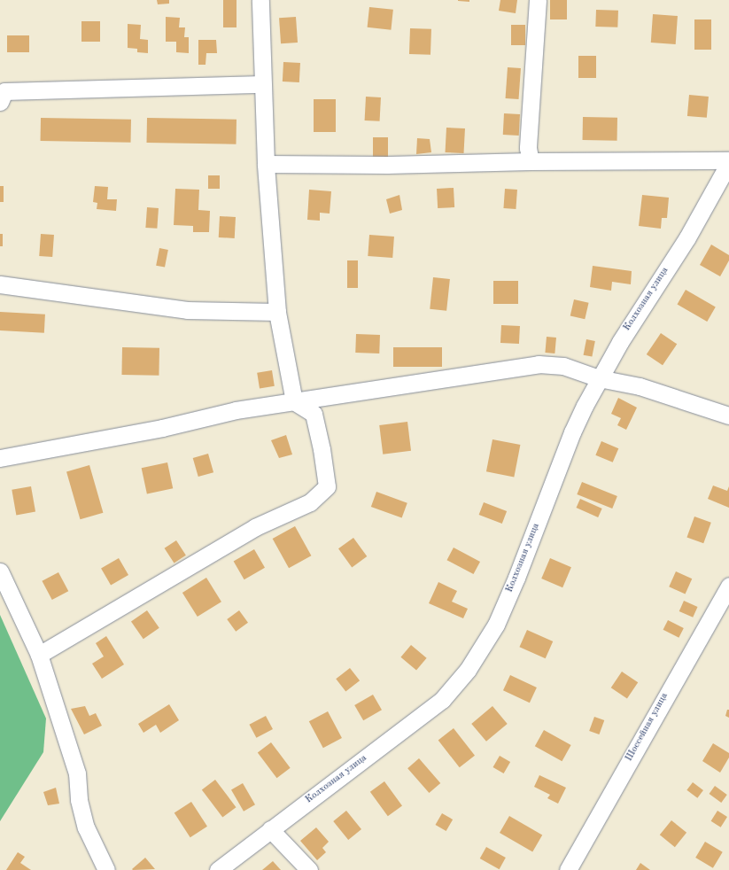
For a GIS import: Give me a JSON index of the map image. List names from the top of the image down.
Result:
{
  "streets": {
    "street": ["Колхозная улица", "Шоссейная улица"]
  }
}
